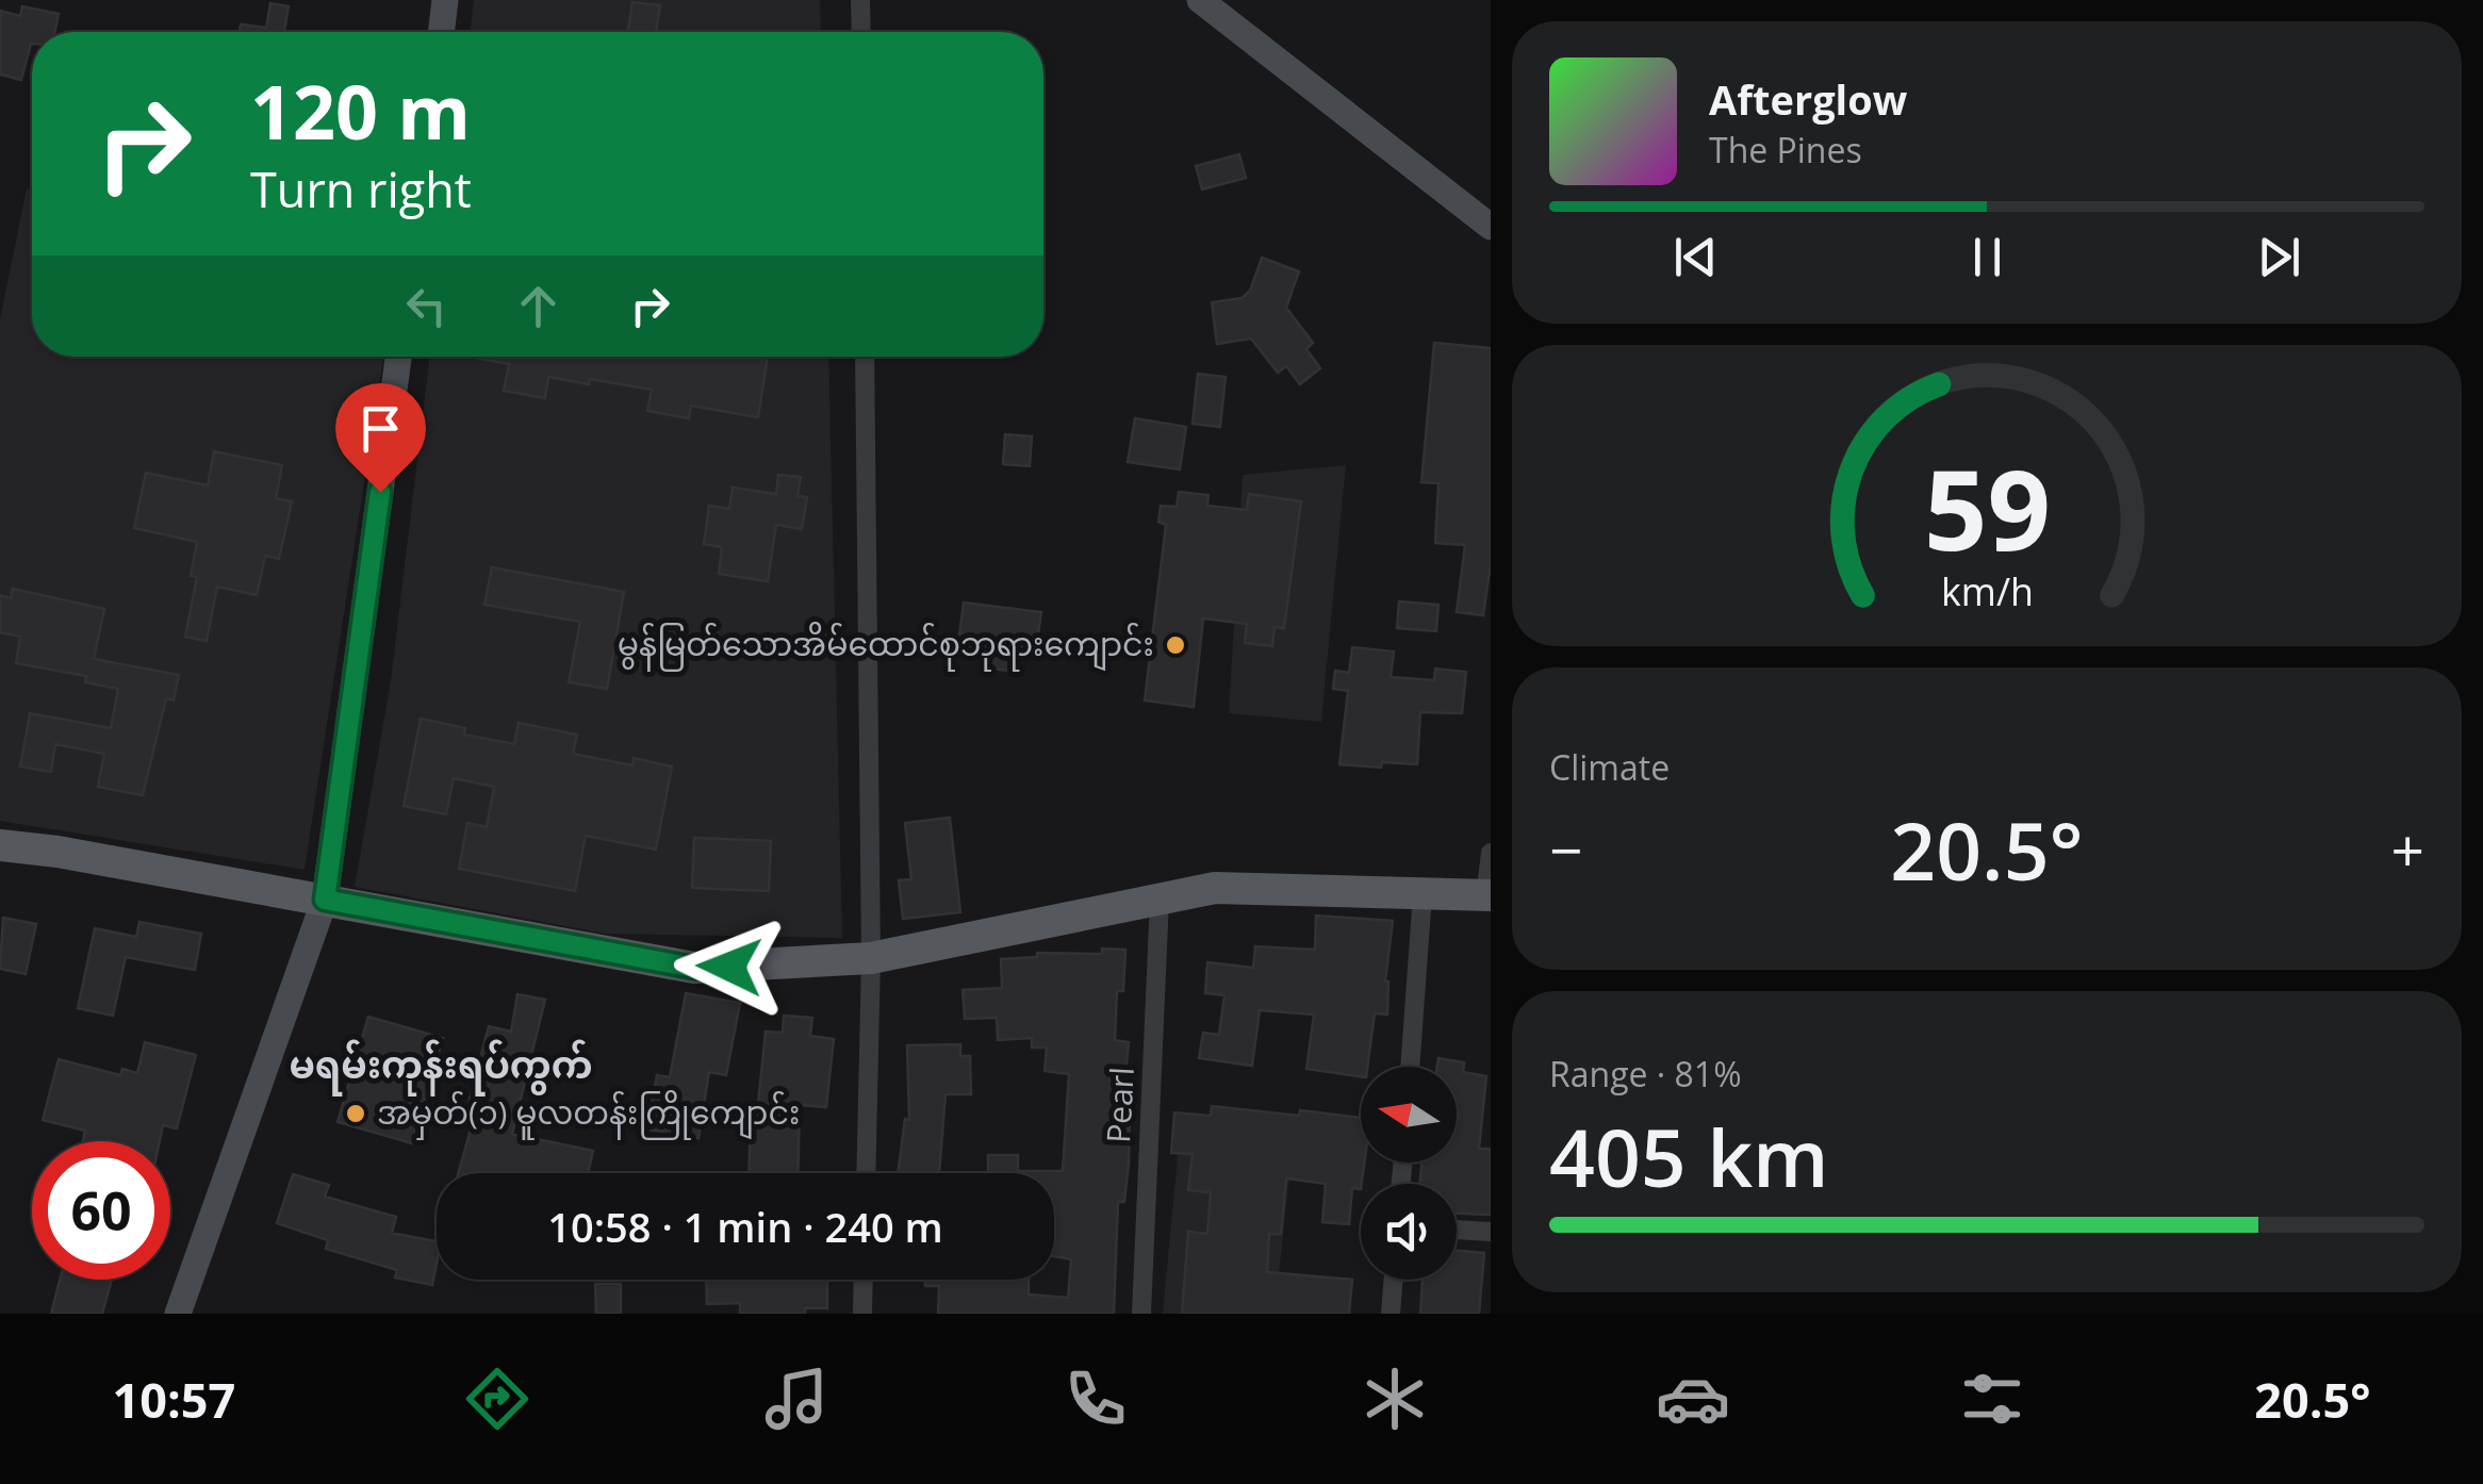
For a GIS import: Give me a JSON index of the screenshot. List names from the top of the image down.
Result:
{
  "streets": {
    "street": ["Pearl"]
  },
  "districts": ["မရမ်းကုန်းရပ်ကွက်"],
  "places": ["မွန်မြတ်သောအိမ်ထောင်စုဘုရားကျောင်း", "အမှတ်(၁) မူလတန်းကြိုကျောင်း"],
  "north": "left",
  "page": {
    "turn": ["120 m", "Turn right"],
    "song": ["Afterglow", "The Pines"],
    "tile": [
      "Climate",
      ["Range · 81%", "405 km"]
    ],
    "heat": ["−", "20.5°", "+"],
    "limit": "60",
    "trip": "10:58 · 1 min · 240 m",
    "tabs": ["10:57", "20.5°"],
    "gauge": ["59", "km/h"]
  }
}
